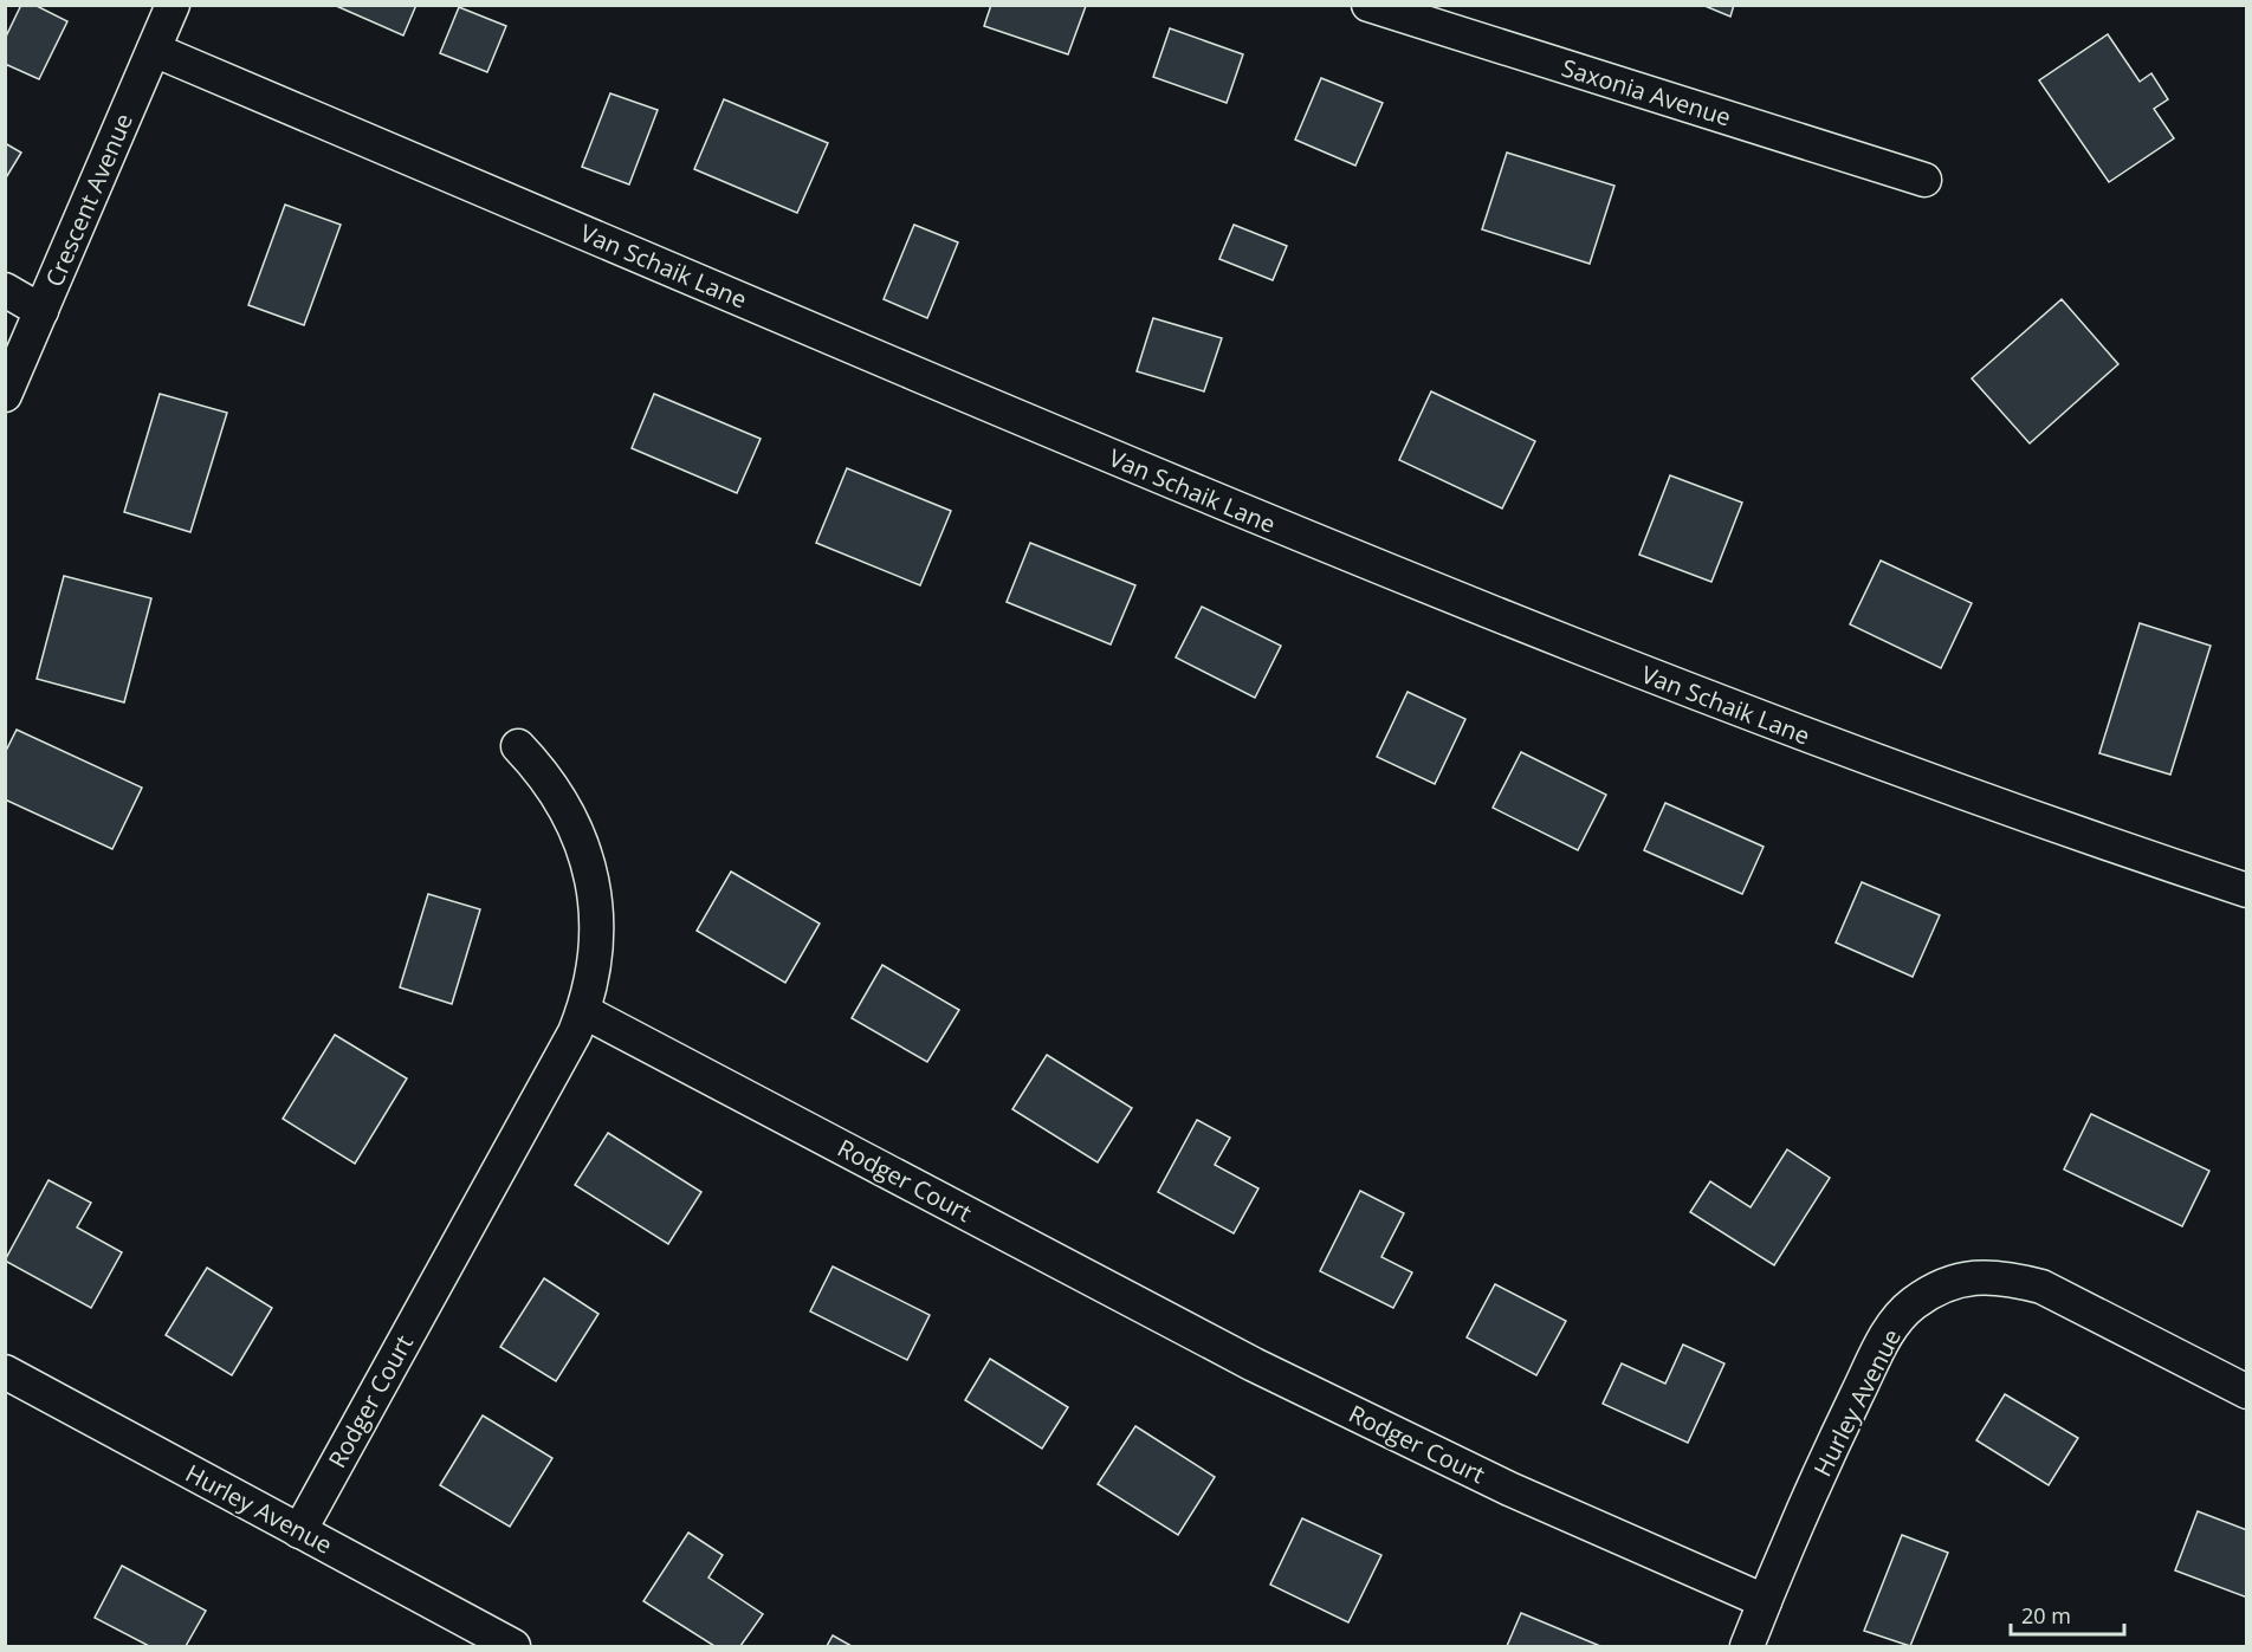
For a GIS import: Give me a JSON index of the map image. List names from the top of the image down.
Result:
{
  "streets": {
    "street": [
      "Saxonia Avenue",
      "Crescent Avenue",
      "Van Schaik Lane",
      "Rodger Court",
      "Hurley Avenue"
    ]
  },
  "crossings": [
    ["Crescent Avenue", "Van Schaik Lane"],
    ["Rodger Court", "Hurley Avenue"]
  ],
  "scale_bar": "20 m"
}
